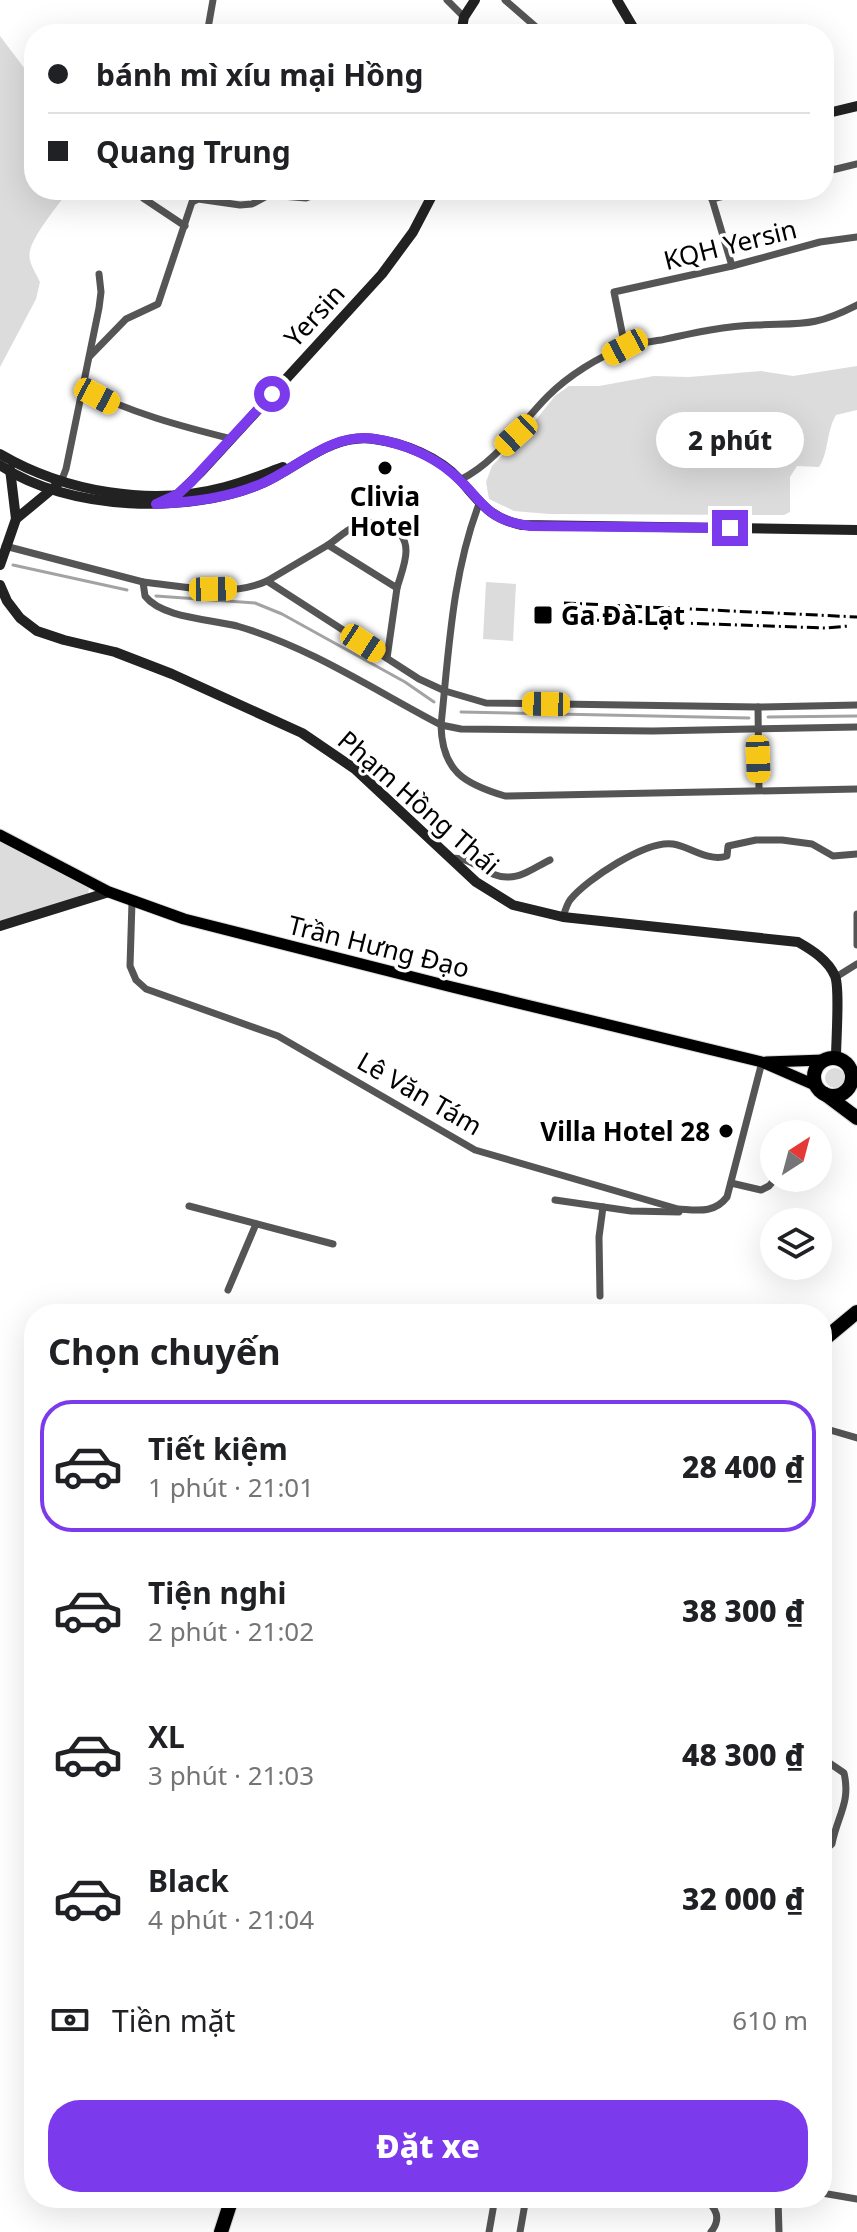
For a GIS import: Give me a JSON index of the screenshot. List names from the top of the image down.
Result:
{
  "streets": {
    "main road": ["Trần Hưng Đạo"],
    "street": [
      "KQH Yersin",
      "Yersin",
      "Phạm Hồng Thái",
      "Lê Văn Tám"
    ]
  },
  "crossings": [
    ["Trần Hưng Đạo", "Lê Văn Tám"]
  ],
  "places": {
    "other": ["Clivia Hotel", "Villa Hotel 28"],
    "transit": ["Ga Đà Lạt"]
  },
  "north": "top right",
  "page": {
    "banner": ["bánh mì xíu mại Hồng", "Quang Trung"],
    "bubble": "2 phút",
    "heading": "Chọn chuyến",
    "list": [
      {
        "name": "Tiết kiệm",
        "note": "1 phút · 21:01",
        "value": "28 400 ₫"
      },
      {
        "name": "Tiện nghi",
        "note": "2 phút · 21:02",
        "value": "38 300 ₫"
      },
      {
        "name": "XL",
        "note": "3 phút · 21:03",
        "value": "48 300 ₫"
      },
      {
        "name": "Black",
        "note": "4 phút · 21:04",
        "value": "32 000 ₫"
      }
    ],
    "pay": ["Tiền mặt", "610 m"],
    "buttons": "Đặt xe"
  }
}
